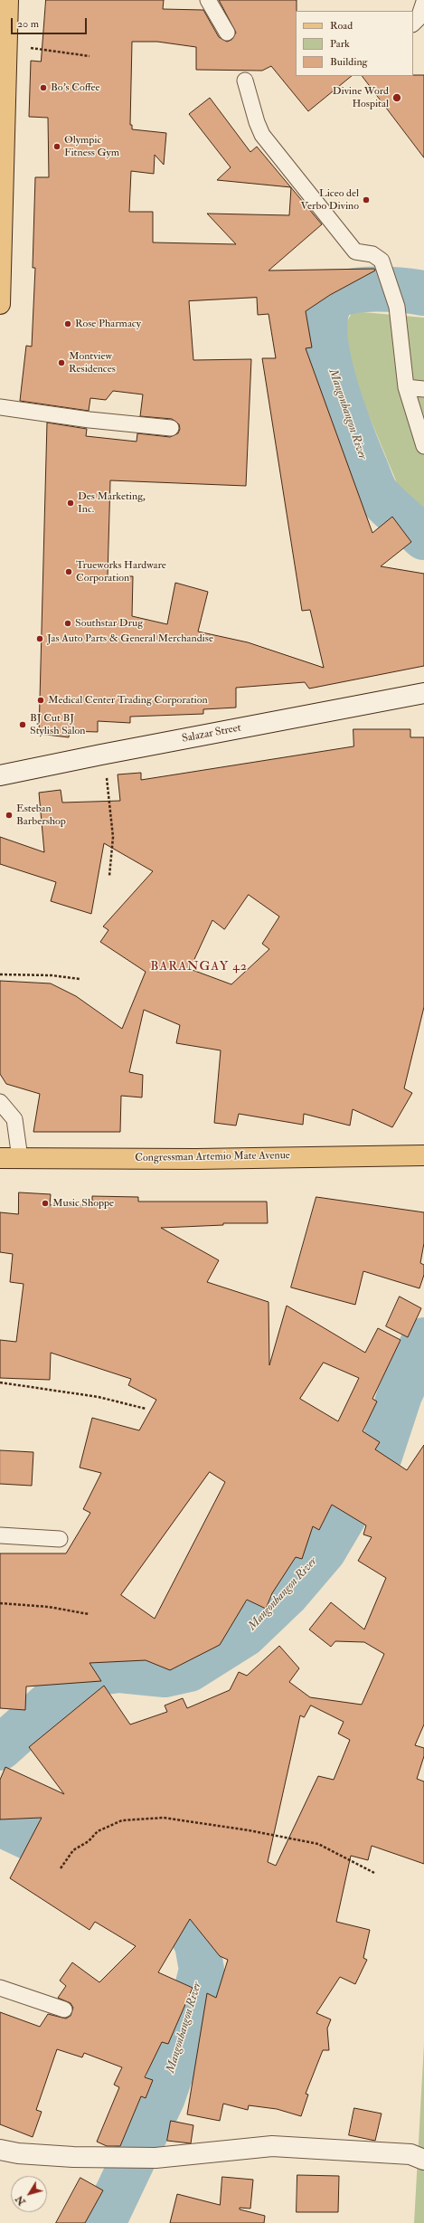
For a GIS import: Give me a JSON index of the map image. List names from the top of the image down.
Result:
{
  "streets": {
    "main road": ["Congressman Artemio Mate Avenue"],
    "street": ["Salazar Street"]
  },
  "districts": ["BARANGAY 42"],
  "water": ["Mangonbangon River"],
  "places": [
    "Bo's Coffee",
    "Divine Word Hospital",
    "Olympic Fitness Gym",
    "Liceo del Verbo Divino",
    "Rose Pharmacy",
    "Montview Residences",
    "Des Marketing, Inc.",
    "Trueworks Hardware Corporation",
    "Southstar Drug",
    "Jas Auto Parts & General Merchandise",
    "Medical Center Trading Corporation",
    "BJ Cut BJ Stylish Salon",
    "Esteban Barbershop",
    "Music Shoppe"
  ],
  "legend": ["Road", "Park", "Building"],
  "scale_bar": "20 m",
  "north": "bottom left"
}
